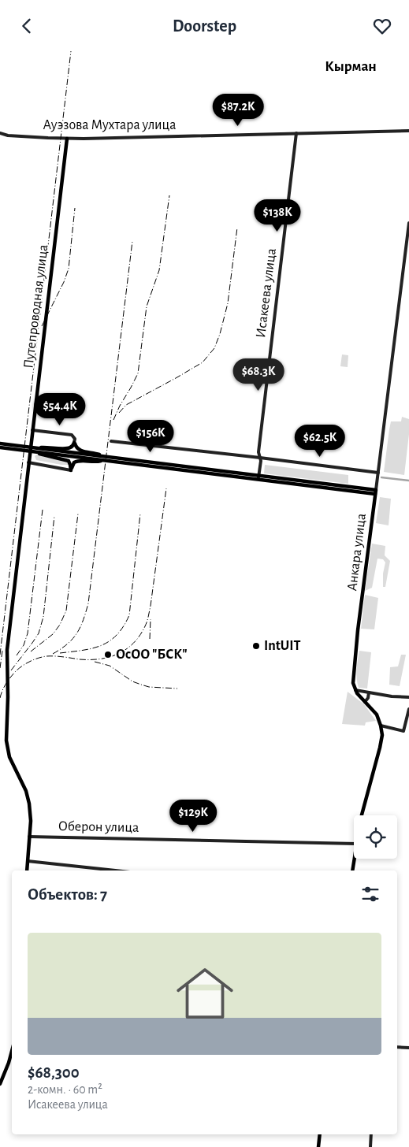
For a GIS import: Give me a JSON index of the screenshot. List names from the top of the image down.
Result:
{
  "streets": {
    "main road": ["Путепроводная улица", "Анкара улица"],
    "street": ["Ауэзова Мухтара улица", "Исакеева улица", "Оберон улица"]
  },
  "crossings": [
    ["Ауэзова Мухтара улица", "Исакеева улица"],
    ["Ауэзова Мухтара улица", "Путепроводная улица"],
    ["Путепроводная улица", "Оберон улица"]
  ],
  "districts": ["Кырман"],
  "places": ["IntUIT", "ОсОО \"БСК\""],
  "page": {
    "header": "Doorstep",
    "price": [
      "$87.2K",
      "$138K",
      "$68.3K",
      "$54.4K",
      "$156K",
      "$62.5K",
      "$129K"
    ],
    "heading": "Объектов: 7",
    "list": [
      {
        "name": "$68,300",
        "note": "2-комн. · 60 m² · Исакеева улица"
      }
    ]
  }
}
